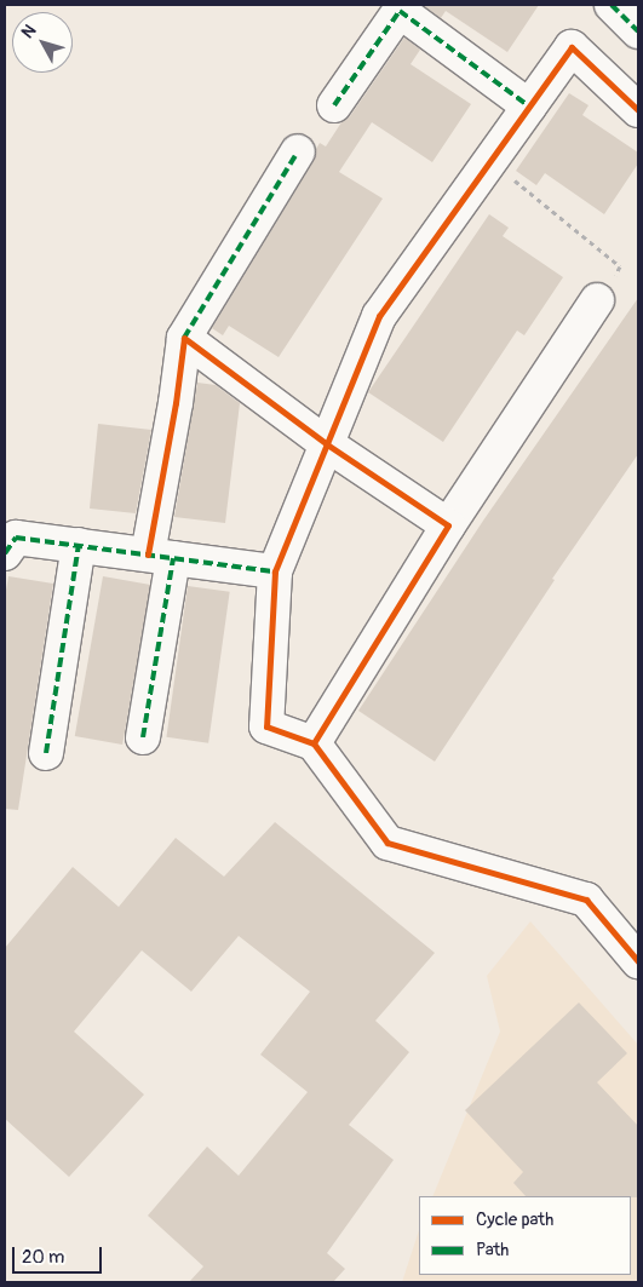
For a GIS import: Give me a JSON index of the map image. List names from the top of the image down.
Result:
{
  "legend": ["Cycle path", "Path"],
  "scale_bar": "20 m",
  "north": "top left"
}
